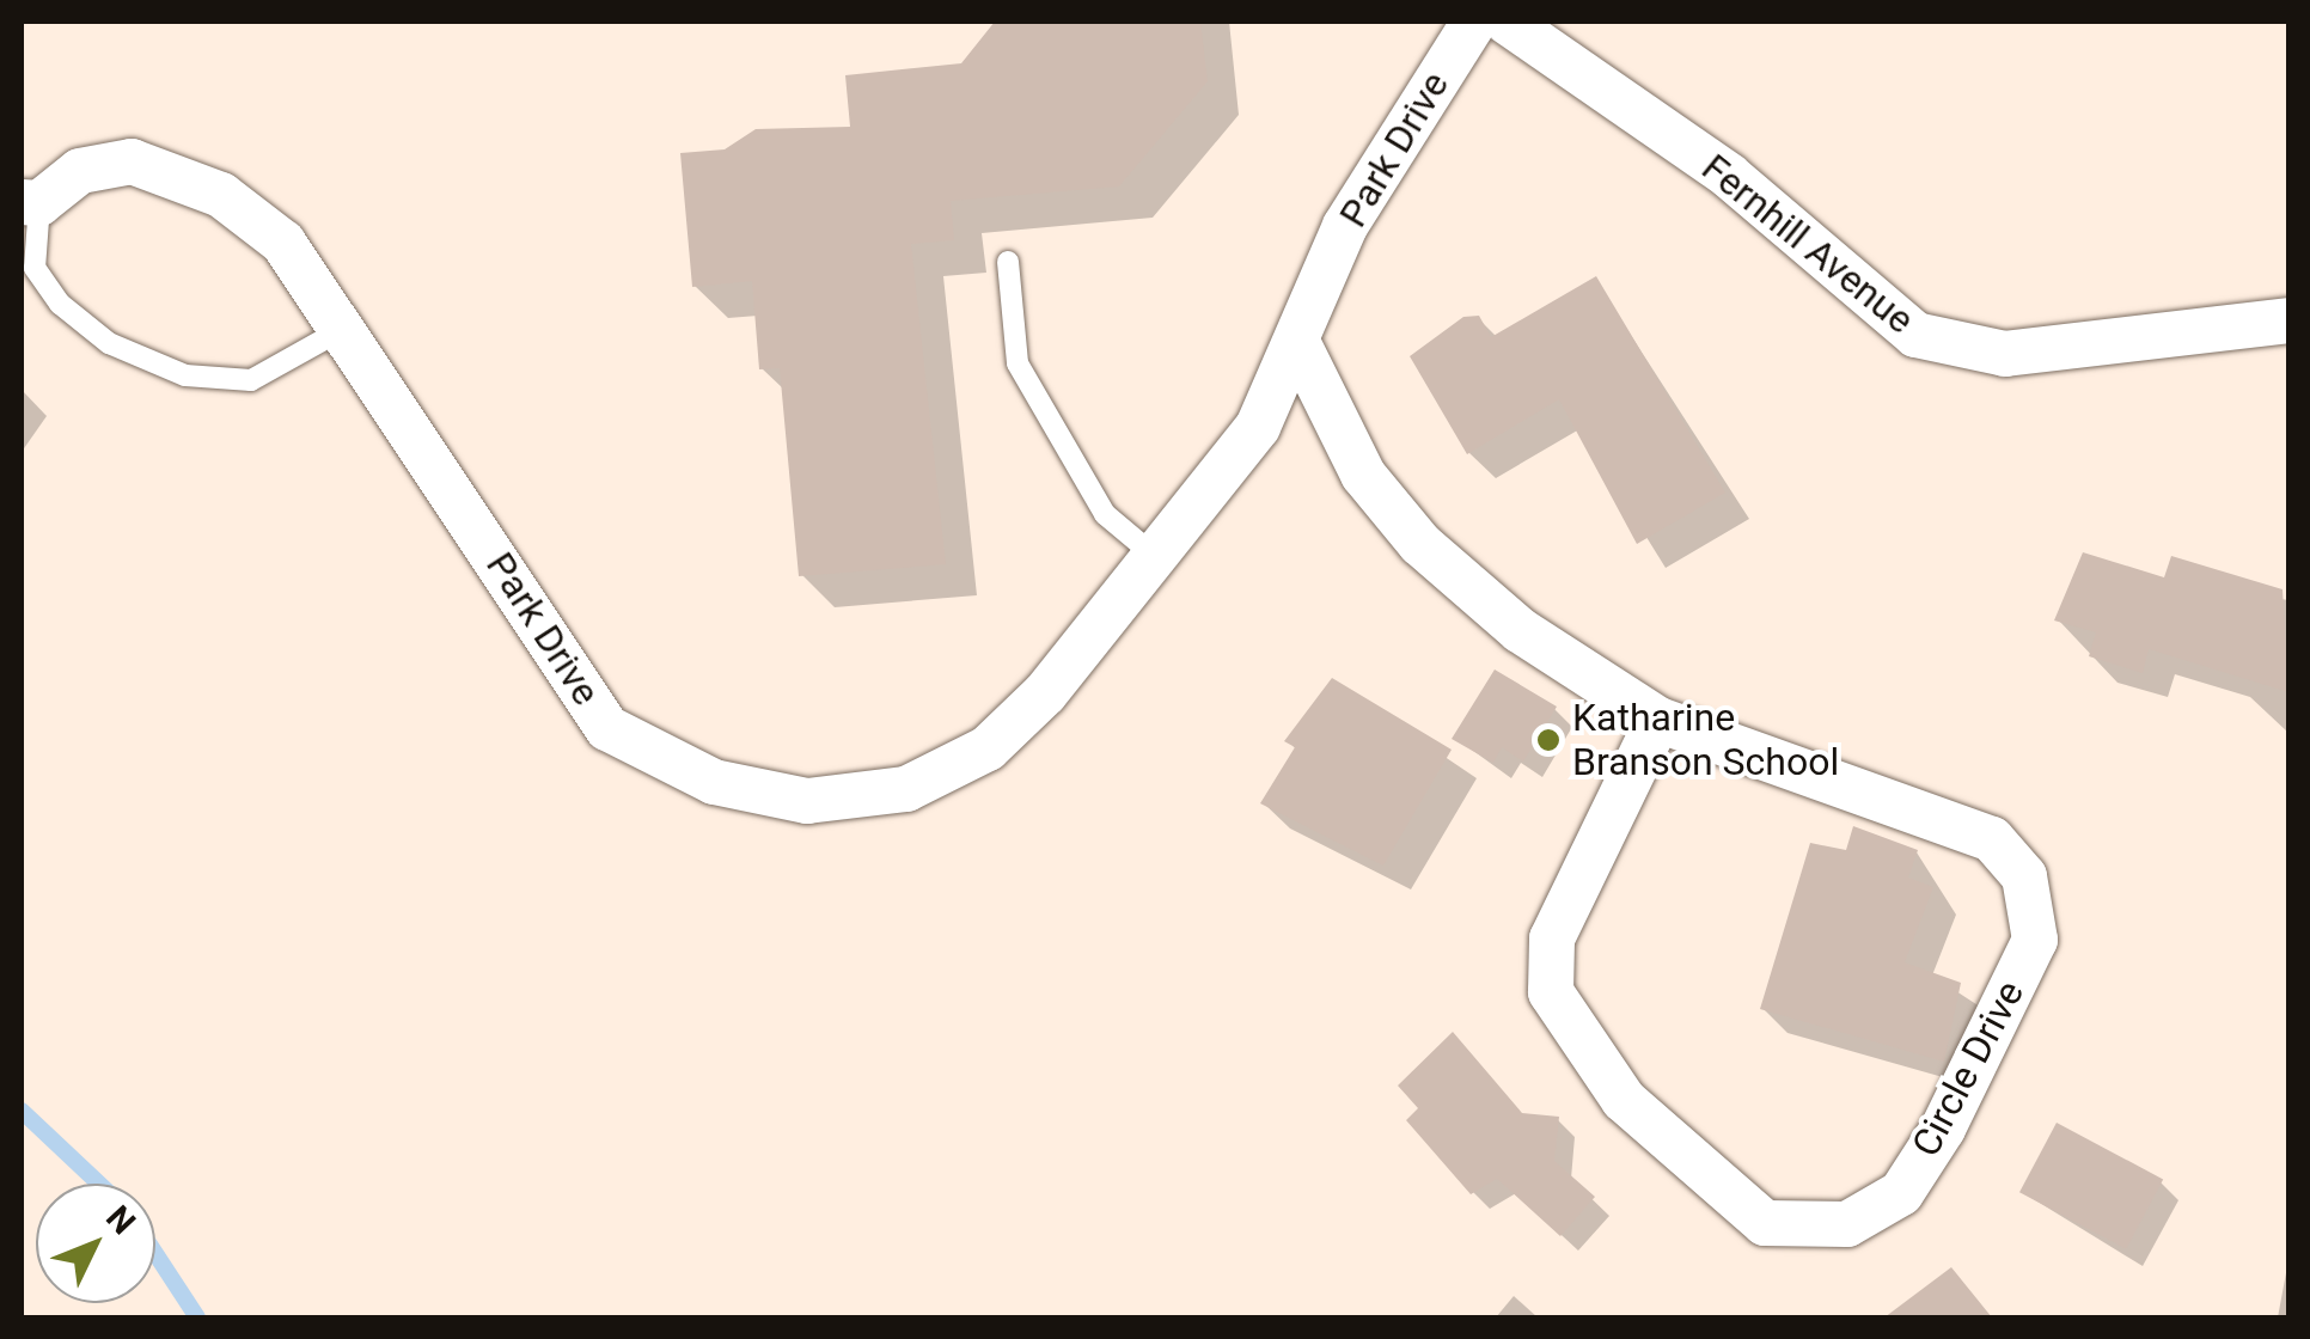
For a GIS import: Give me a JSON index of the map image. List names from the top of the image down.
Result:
{
  "streets": {
    "street": ["Park Drive", "Fernhill Avenue", "Circle Drive"]
  },
  "crossings": [
    ["Park Drive", "Circle Drive"]
  ],
  "places": ["Katharine Branson School"],
  "north": "top right"
}
